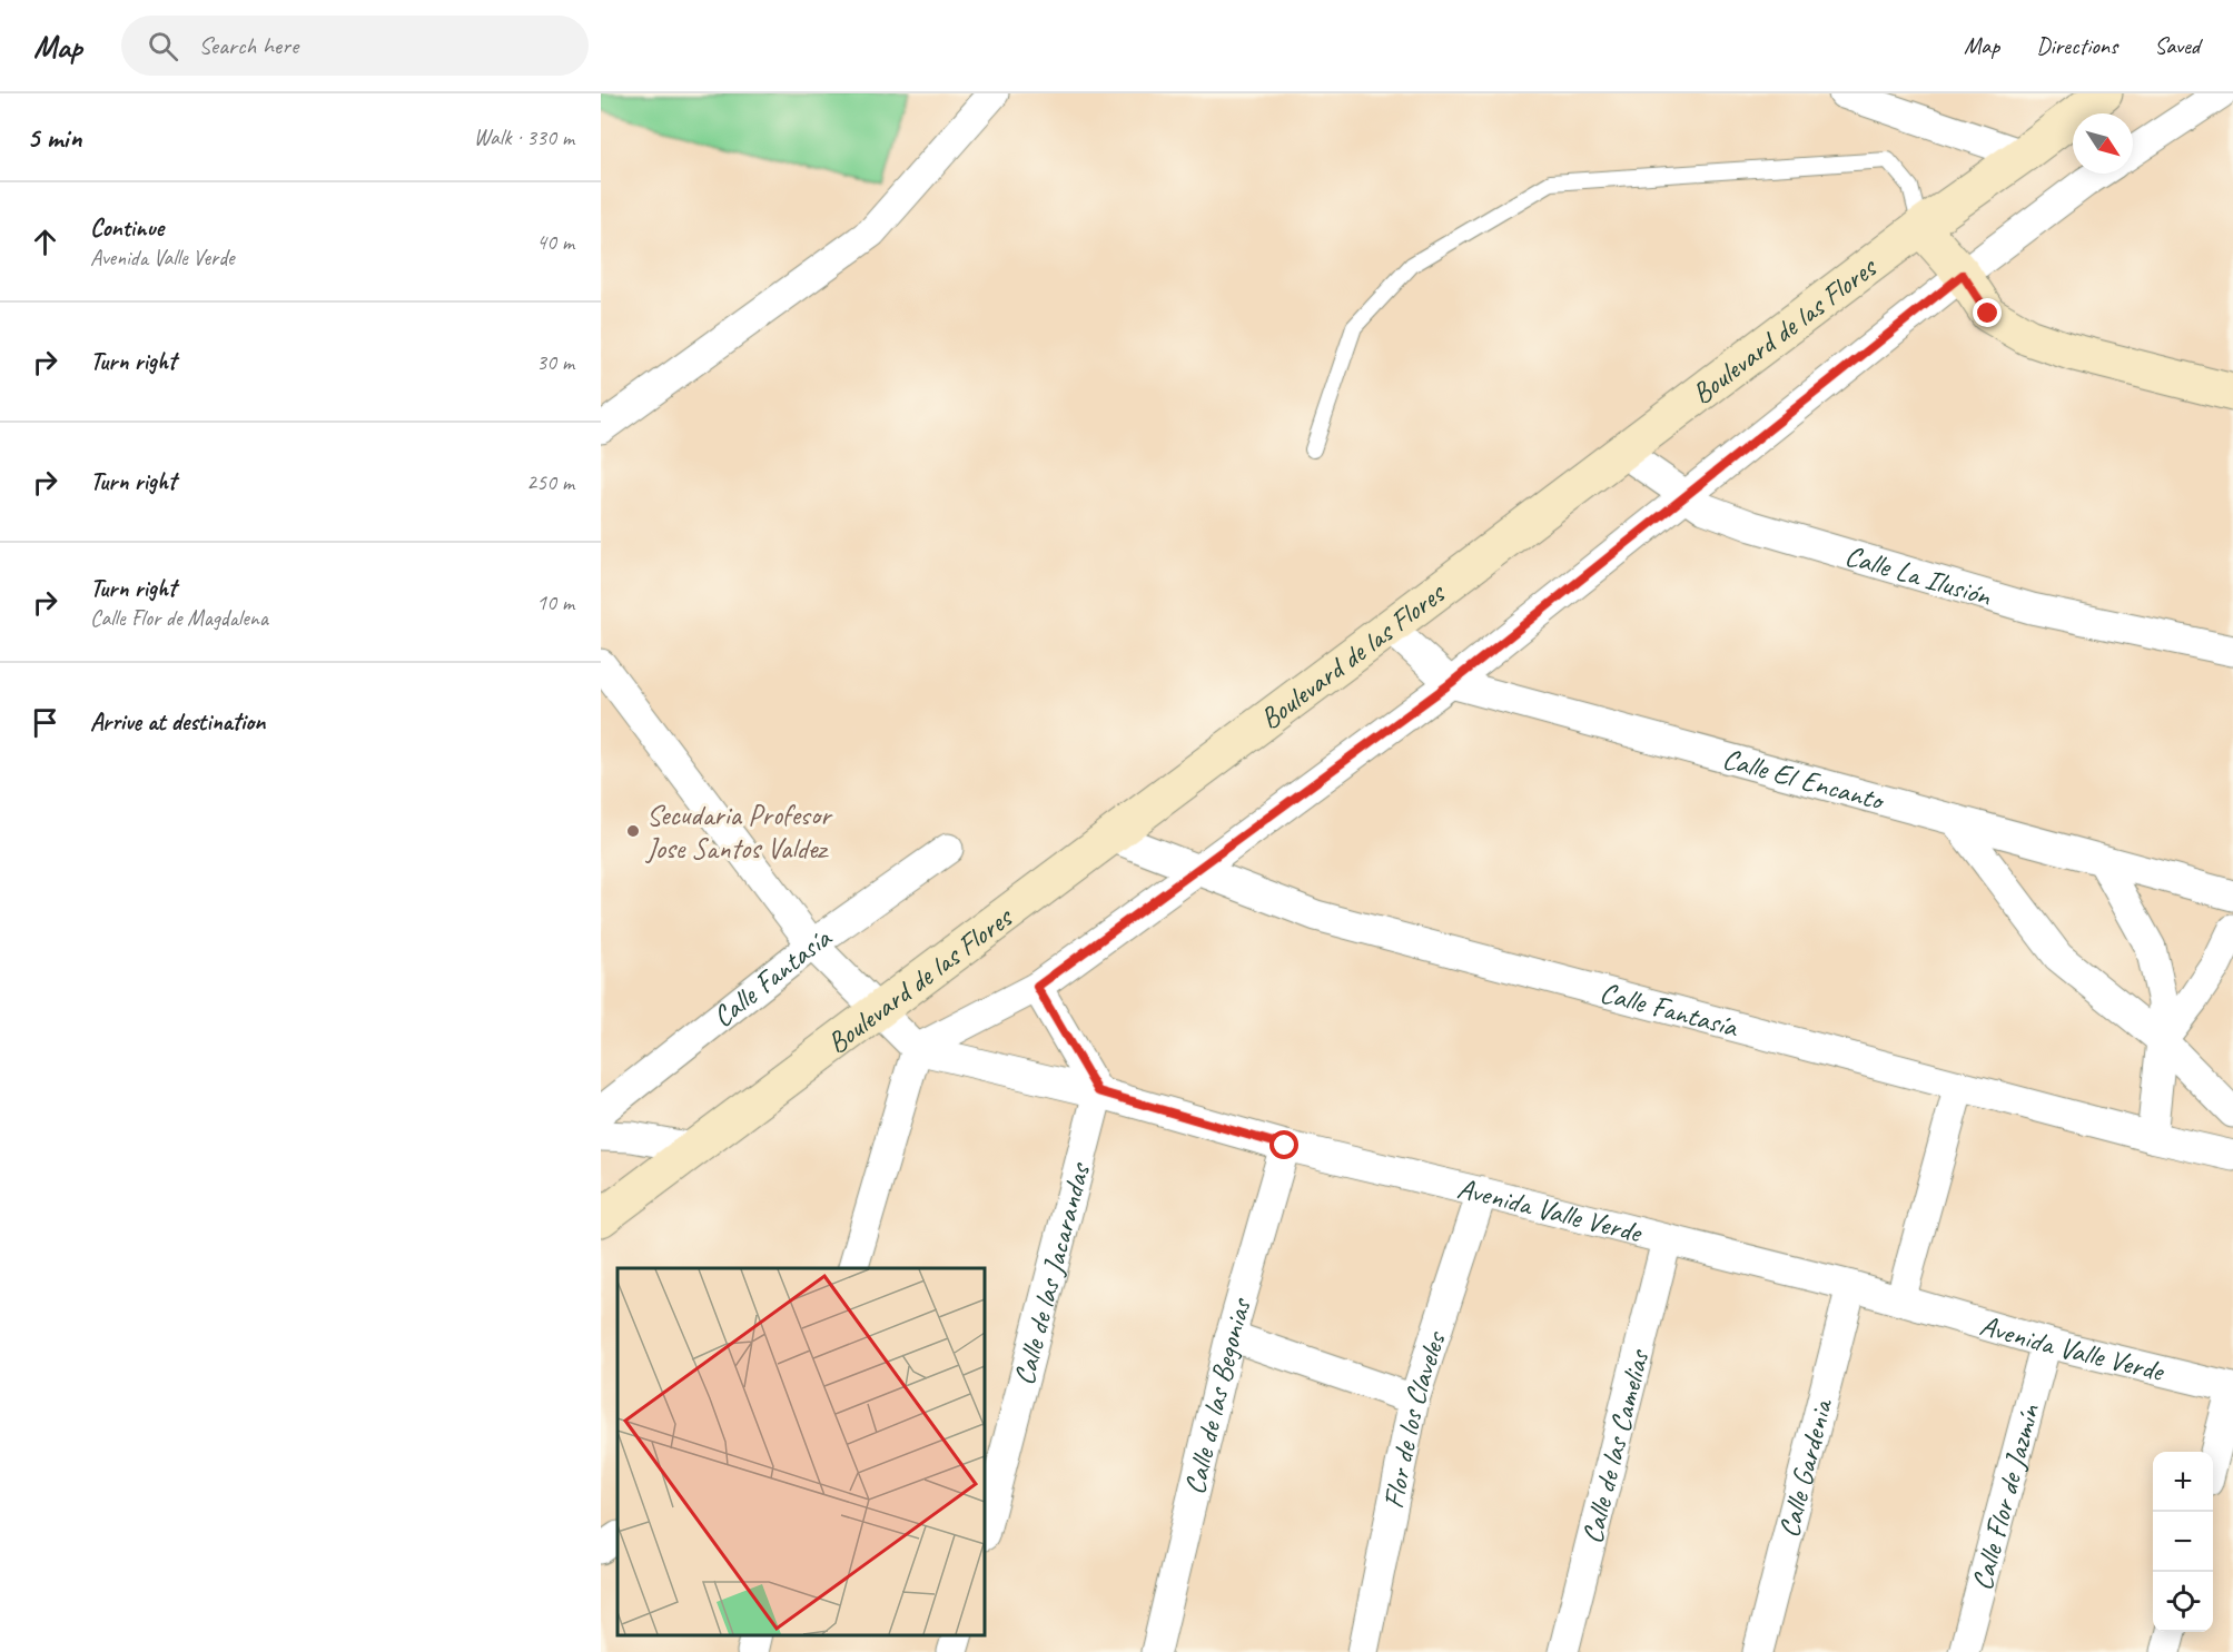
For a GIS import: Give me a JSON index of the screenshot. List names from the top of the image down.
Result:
{
  "streets": {
    "street": [
      "Boulevard de las Flores",
      "Calle La Ilusión",
      "Calle El Encanto",
      "Calle Fantasía",
      "Avenida Valle Verde",
      "Calle de las Jacarandas",
      "Calle de las Begonias",
      "Flor de los Claveles",
      "Calle de las Camelias",
      "Calle Gardenia",
      "Calle Flor de Jazmín"
    ]
  },
  "crossings": [
    ["Boulevard de las Flores", "Calle La Ilusión"],
    ["Boulevard de las Flores", "Calle El Encanto"],
    ["Boulevard de las Flores", "Calle Fantasía"],
    ["Avenida Valle Verde", "Calle de las Jacarandas"],
    ["Avenida Valle Verde", "Calle de las Begonias"],
    ["Avenida Valle Verde", "Flor de los Claveles"],
    ["Avenida Valle Verde", "Calle de las Camelias"],
    ["Avenida Valle Verde", "Calle Gardenia"],
    ["Avenida Valle Verde", "Calle Flor de Jazmín"]
  ],
  "places": ["Secudaria Profesor Jose Santos Valdez"],
  "north": "bottom right",
  "page": {
    "header": "Map",
    "search": "Search here",
    "nav": ["Map", "Directions", "Saved"],
    "heading": ["5 min", "Walk · 330 m"],
    "list": [
      ["Continue", "Avenida Valle Verde", "40 m"],
      ["Turn right", "30 m"],
      ["Turn right", "250 m"],
      ["Turn right", "Calle Flor de Magdalena", "10 m"],
      "Arrive at destination"
    ],
    "map_buttons": ["+", "−"]
  }
}
